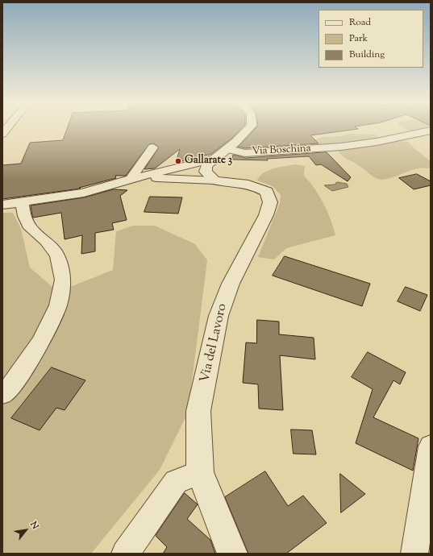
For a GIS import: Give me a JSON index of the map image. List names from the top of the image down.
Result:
{
  "streets": {
    "street": ["Via Boschina", "Via del Lavoro"]
  },
  "places": ["Gallarate 3"],
  "legend": ["Road", "Park", "Building"],
  "north": "top right"
}
